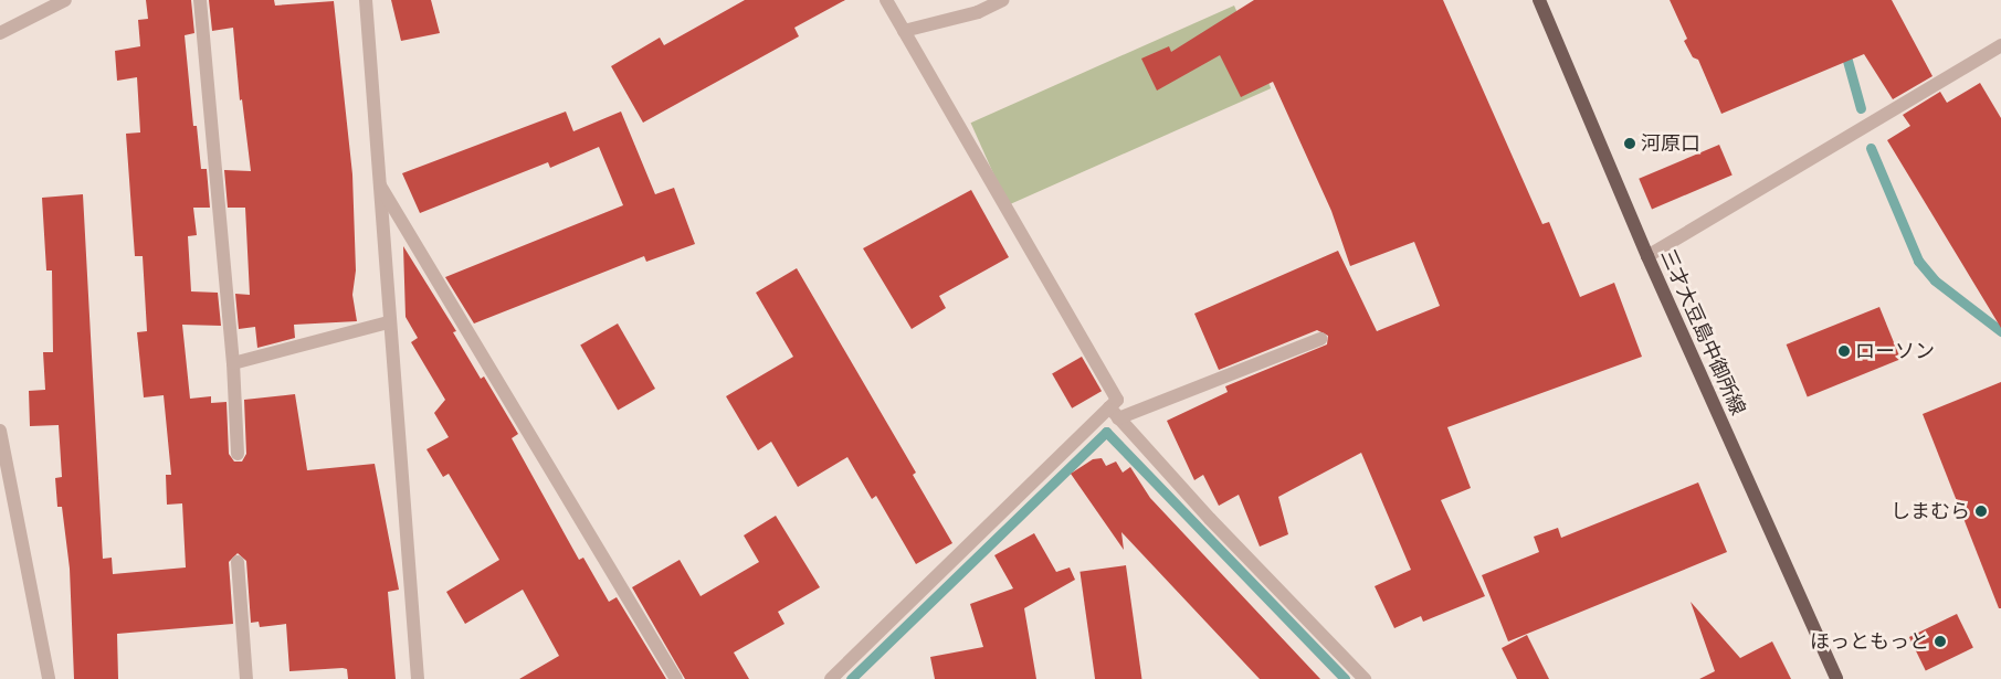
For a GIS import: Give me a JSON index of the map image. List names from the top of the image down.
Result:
{
  "streets": {
    "main road": ["三才大豆島中御所線"]
  },
  "places": [
    "河原口",
    "ローソン",
    "しまむら",
    "ほっともっと"
  ]
}
